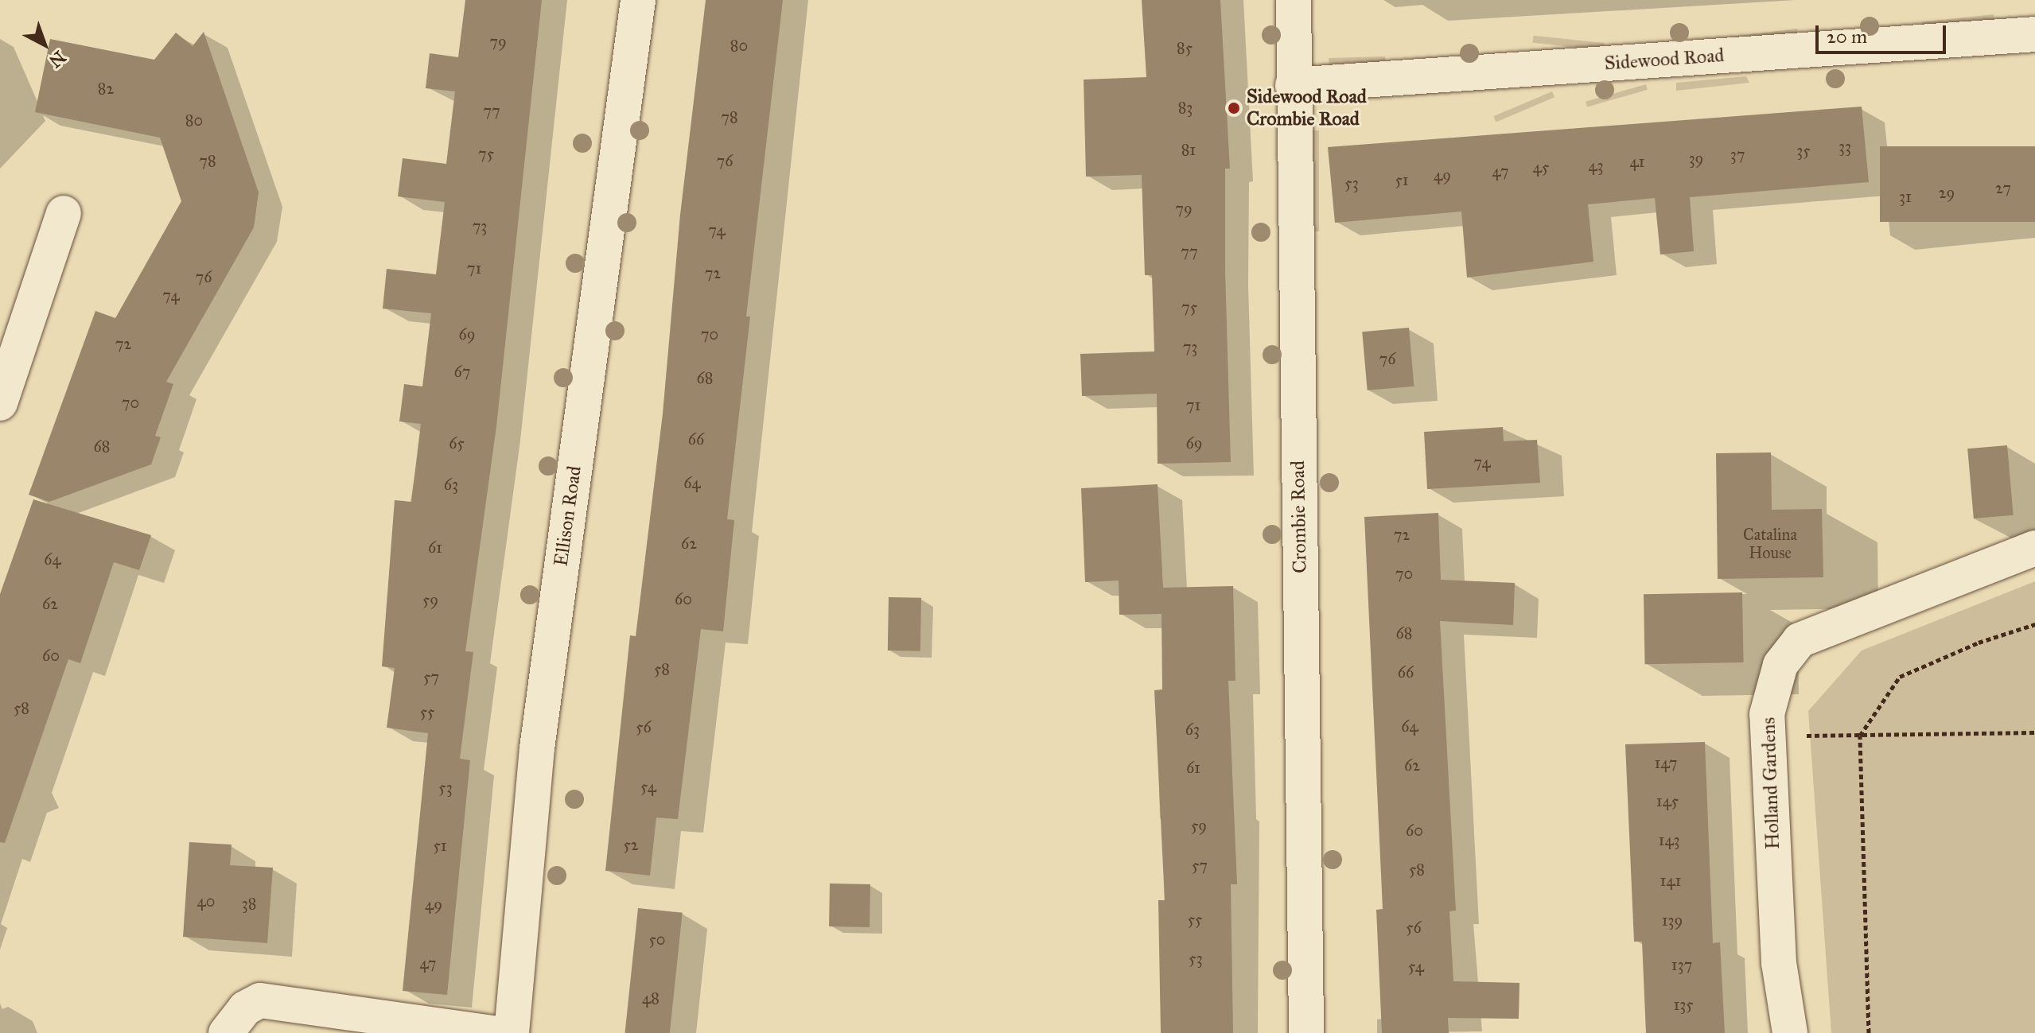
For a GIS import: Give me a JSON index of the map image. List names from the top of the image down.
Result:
{
  "streets": {
    "street": [
      "Sidewood Road",
      "Ellison Road",
      "Crombie Road",
      "Holland Gardens"
    ]
  },
  "crossings": [
    ["Sidewood Road", "Crombie Road"]
  ],
  "places": ["Sidewood Road Crombie Road"],
  "house_numbers": [
    "79",
    "80",
    "85",
    "82",
    "83",
    "77",
    "78",
    "80",
    "33",
    "81",
    "35",
    "75",
    "37",
    "39",
    "78",
    "76",
    "41",
    "43",
    "45",
    "47",
    "49",
    "51",
    "53",
    "27",
    "29",
    "31",
    "79",
    "73",
    "74",
    "77",
    "71",
    "72",
    "76",
    "74",
    "75",
    "69",
    "70",
    "72",
    "73",
    "76",
    "67",
    "68",
    "70",
    "71",
    "66",
    "65",
    "69",
    "68",
    "74",
    "64",
    "63",
    "72",
    "Catalina House",
    "62",
    "61",
    "64",
    "70",
    "60",
    "59",
    "62",
    "68",
    "60",
    "58",
    "66",
    "57",
    "58",
    "55",
    "64",
    "56",
    "63",
    "147",
    "62",
    "61",
    "54",
    "53",
    "145",
    "59",
    "60",
    "143",
    "52",
    "51",
    "57",
    "58",
    "141",
    "40",
    "38",
    "49",
    "55",
    "139",
    "56",
    "50",
    "53",
    "47",
    "137",
    "54",
    "48",
    "135"
  ],
  "scale_bar": "20 m",
  "north": "bottom right"
}
